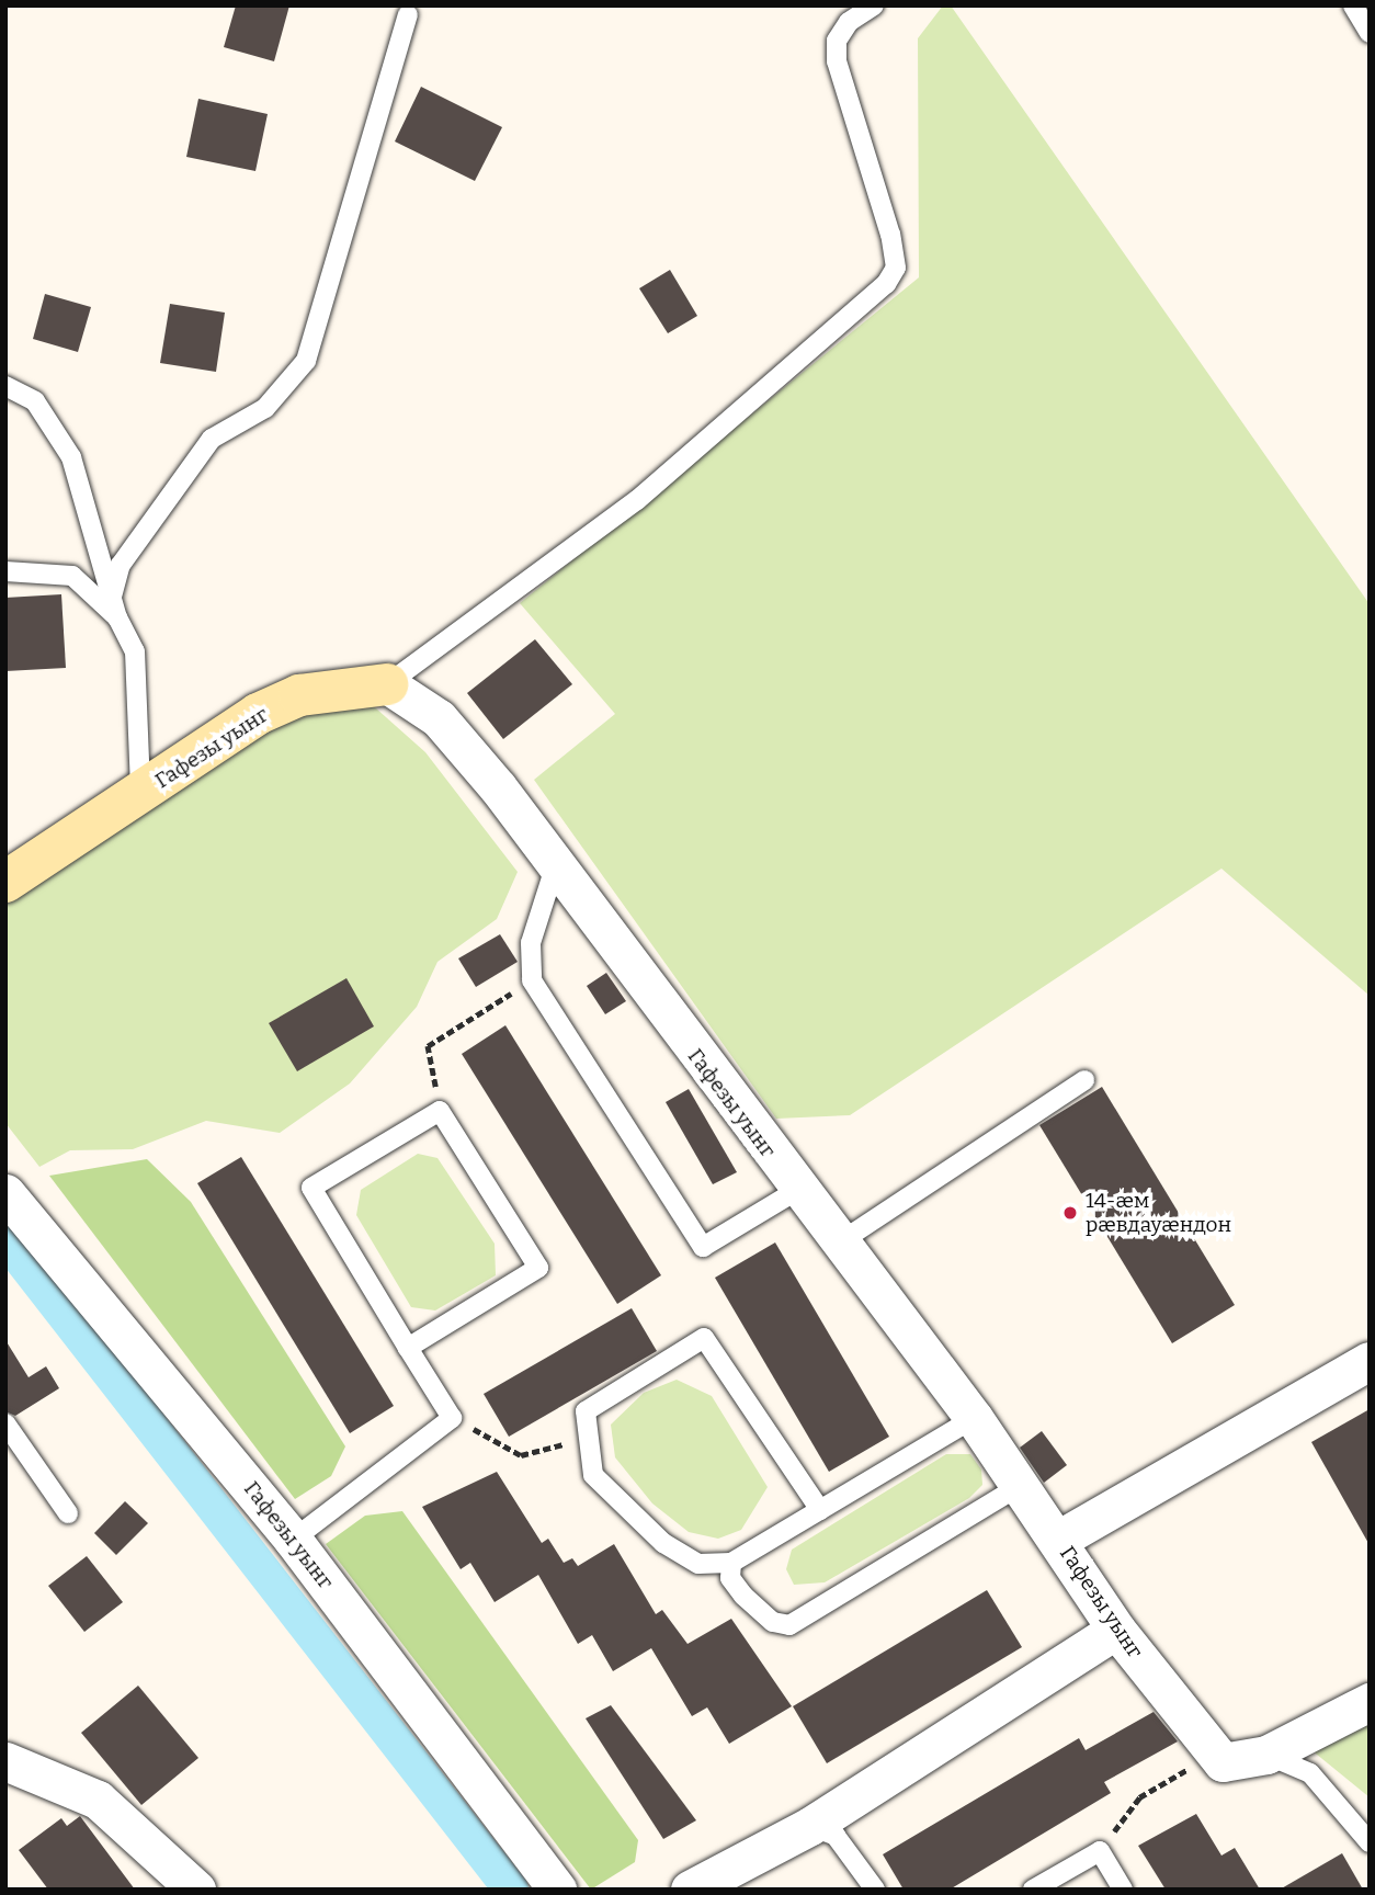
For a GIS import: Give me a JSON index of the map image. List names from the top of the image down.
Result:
{
  "streets": {
    "street": ["Гафезы уынг"]
  },
  "places": ["14-æм рӕвдауӕндон"]
}
